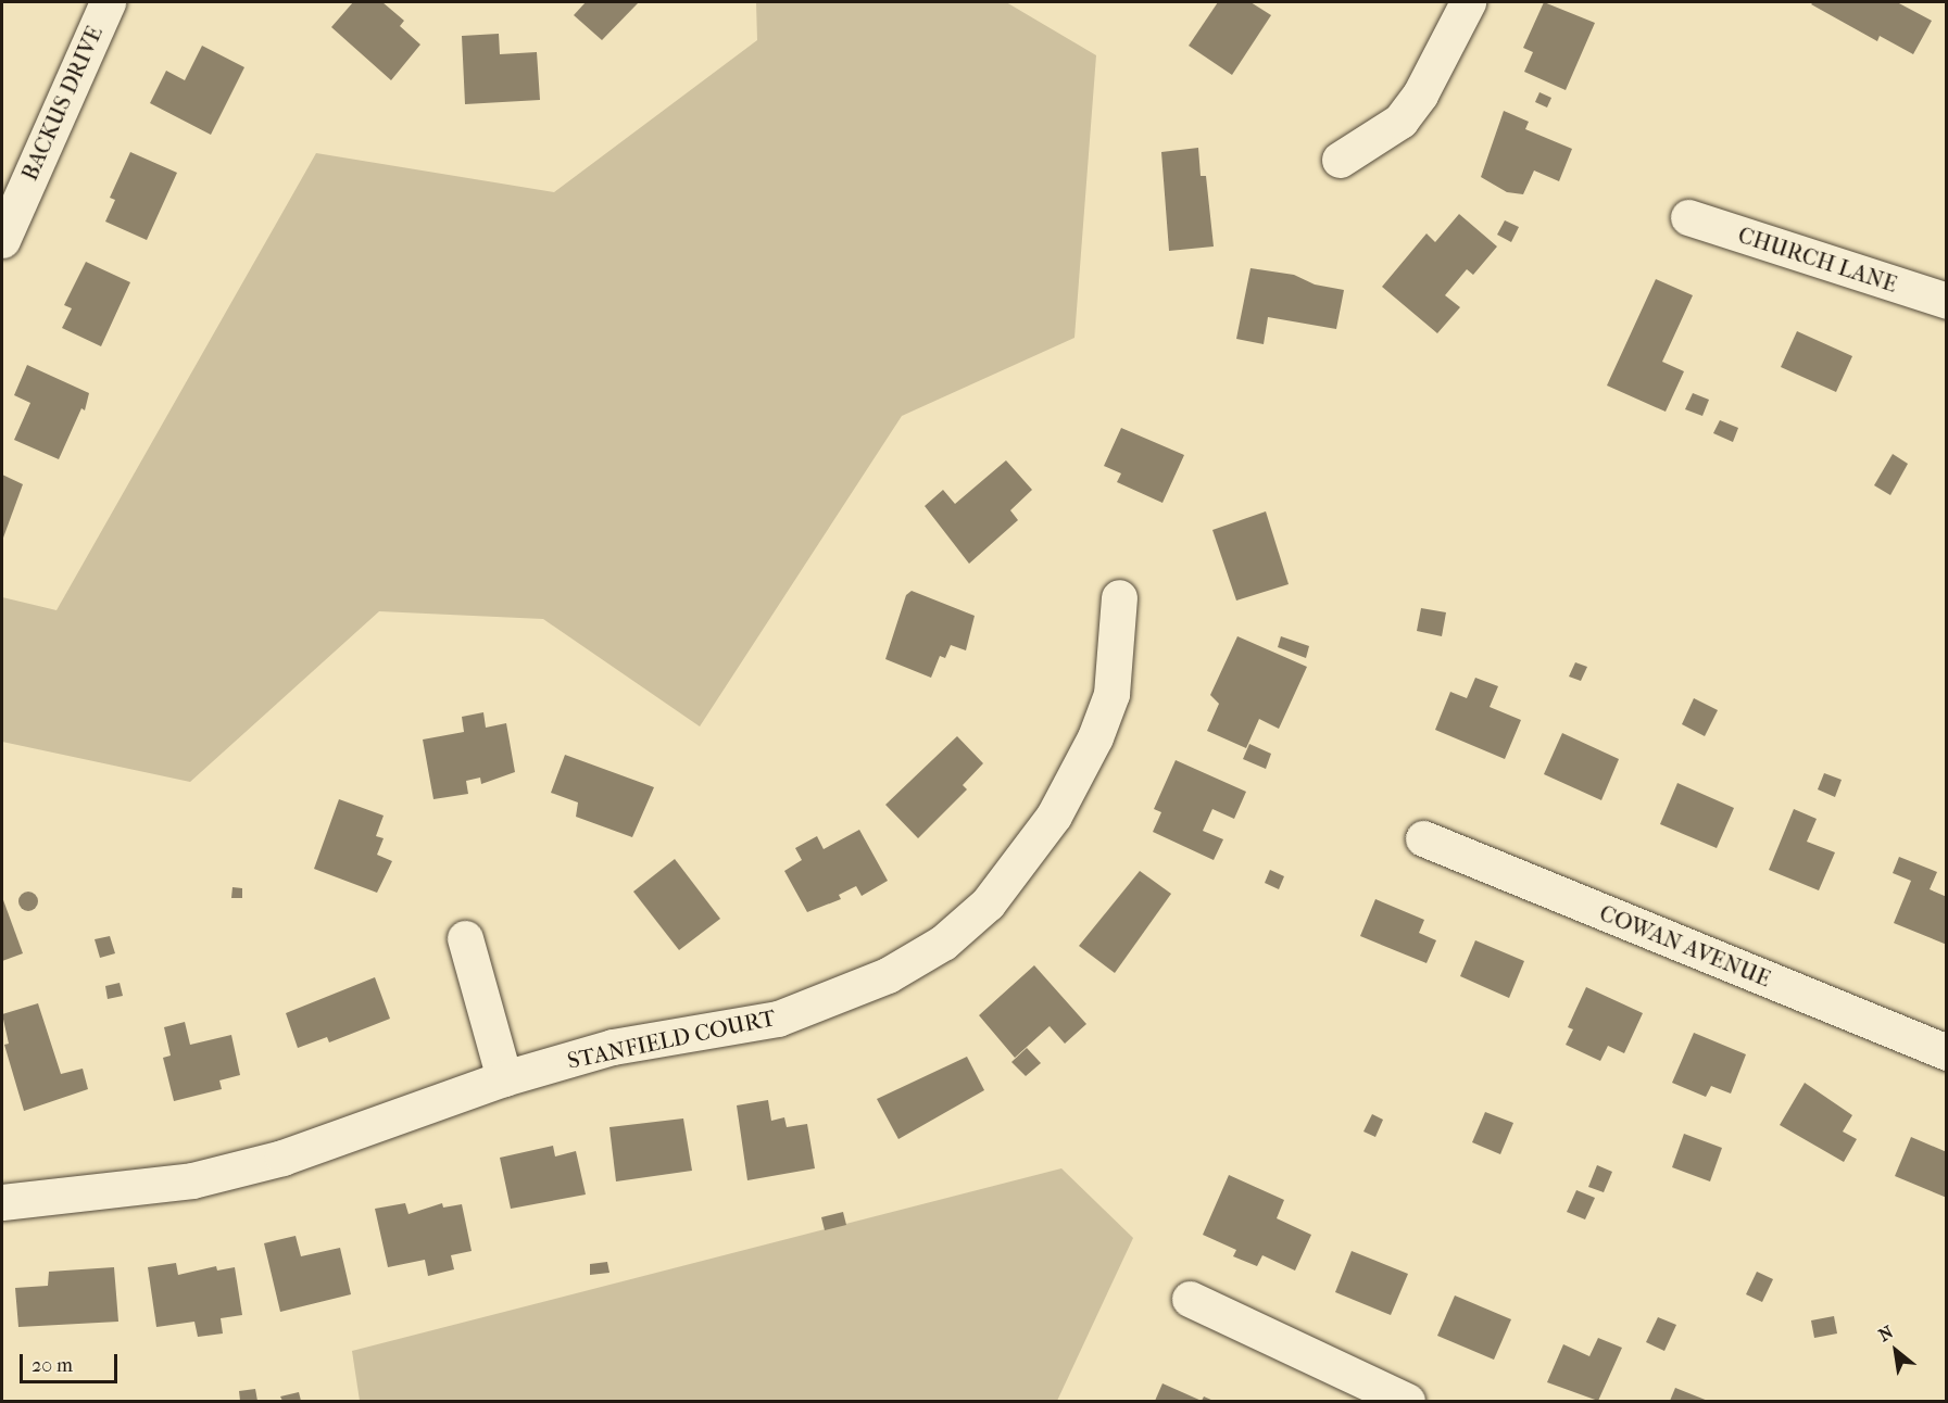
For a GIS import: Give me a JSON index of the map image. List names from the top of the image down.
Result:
{
  "streets": {
    "street": [
      "BACKUS DRIVE",
      "CHURCH LANE",
      "COWAN AVENUE",
      "STANFIELD COURT"
    ]
  },
  "scale_bar": "20 m",
  "north": "top left"
}
